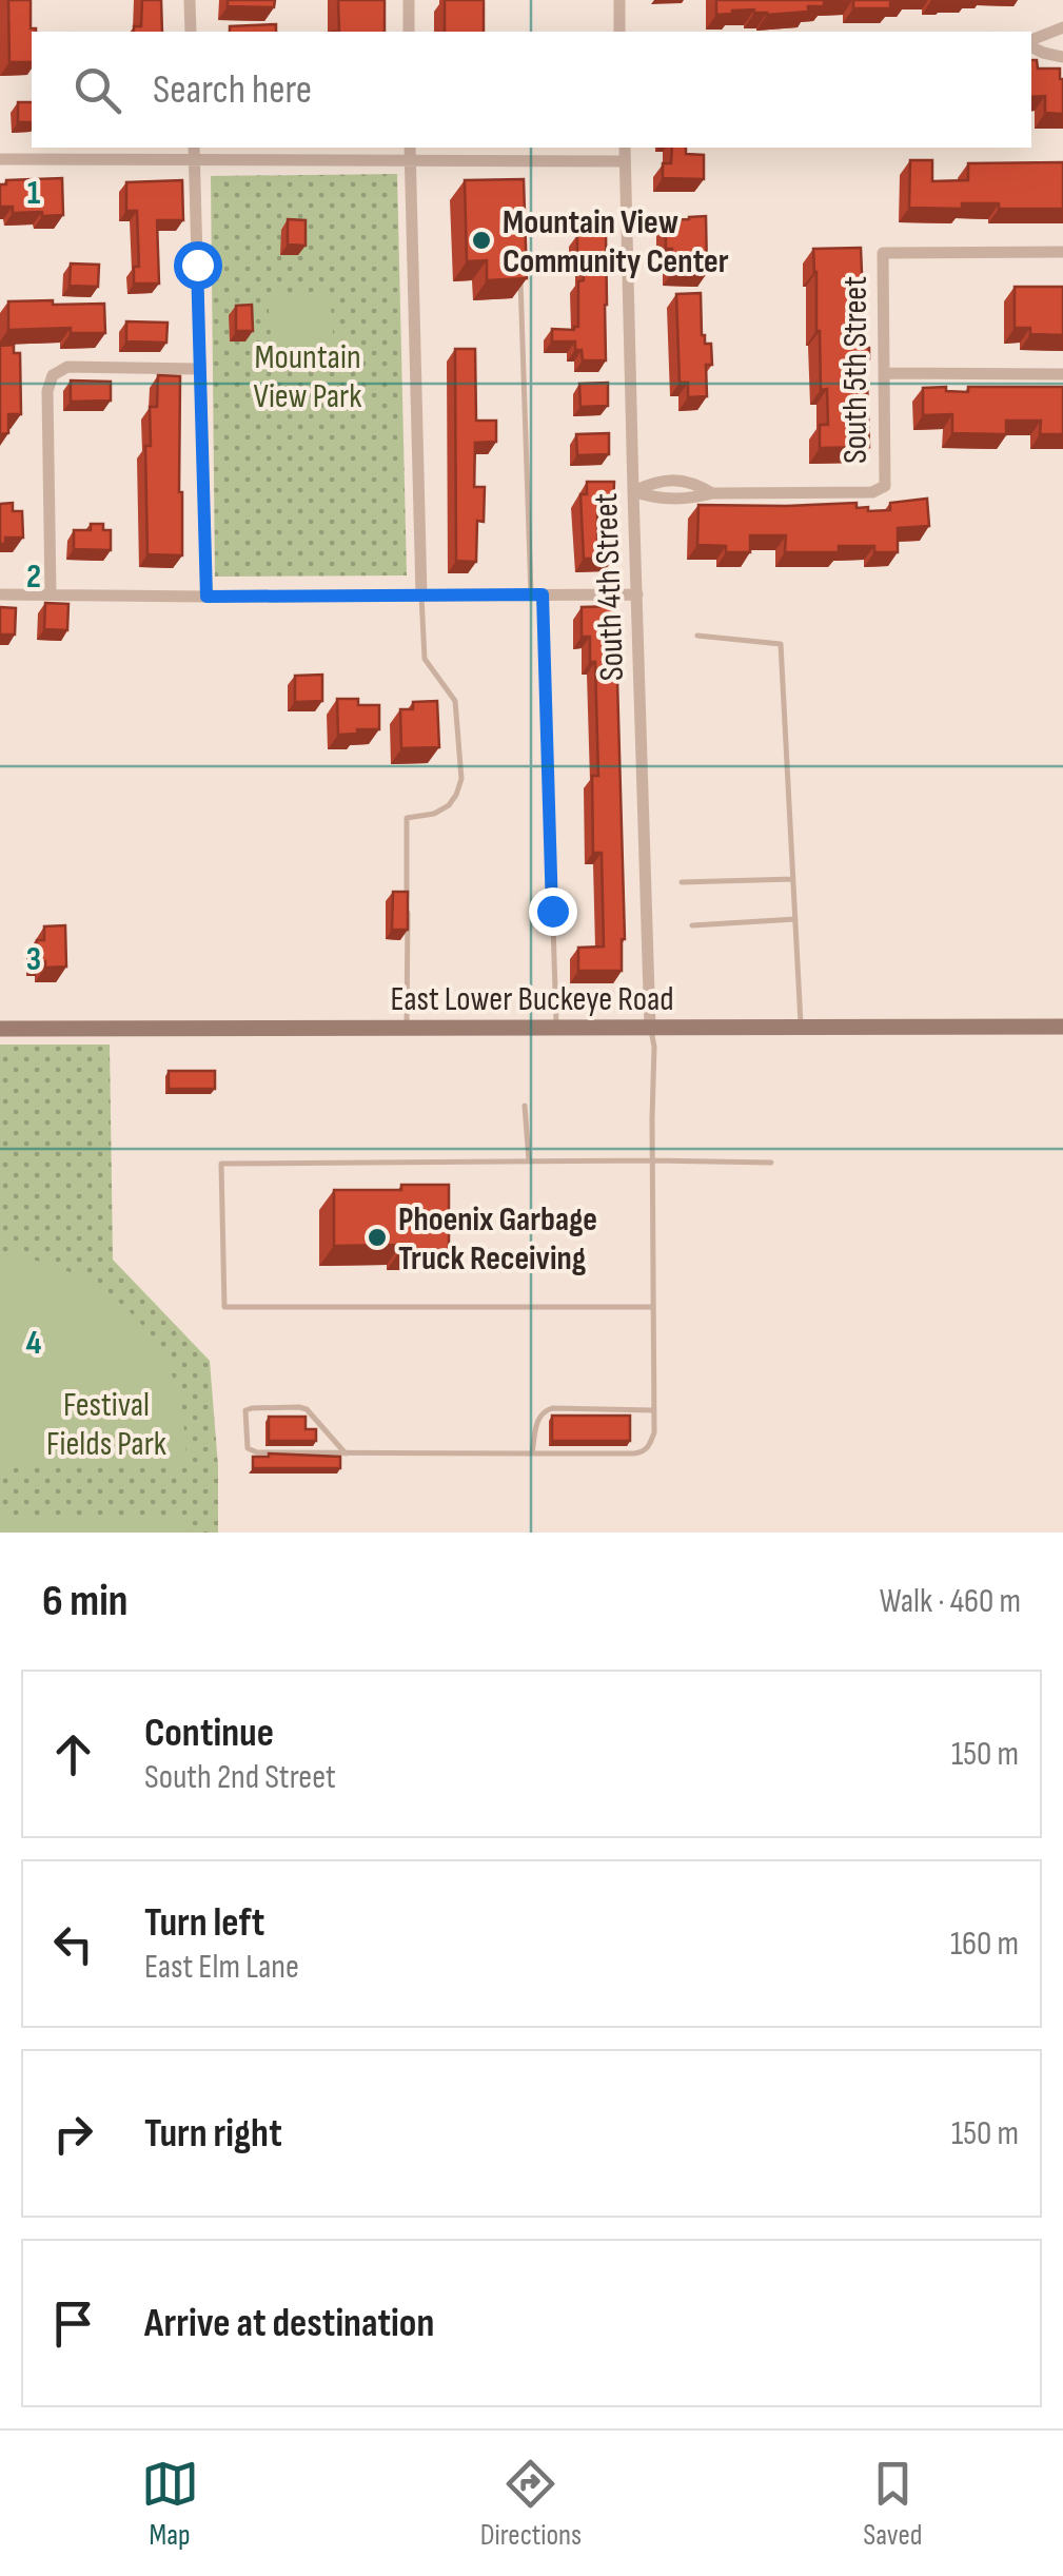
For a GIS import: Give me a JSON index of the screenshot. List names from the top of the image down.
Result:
{
  "streets": {
    "main road": ["East Lower Buckeye Road"],
    "street": ["South 5th Street", "South 4th Street"]
  },
  "crossings": [
    ["South 5th Street", "South 4th Street"],
    ["South 4th Street", "East Lower Buckeye Road"]
  ],
  "parks": ["Mountain View Park", "Festival Fields Park"],
  "places": ["Mountain View Community Center", "Phoenix Garbage Truck Receiving"],
  "page": {
    "search": "Search here",
    "heading": ["6 min", "Walk · 460 m"],
    "list": [
      ["Continue", "South 2nd Street", "150 m"],
      ["Turn left", "East Elm Lane", "160 m"],
      ["Turn right", "150 m"],
      "Arrive at destination"
    ],
    "nav": ["Map", "Directions", "Saved"]
  },
  "grid": {
    "rows": [
      "1",
      "2",
      "3",
      "4"
    ]
  }
}
